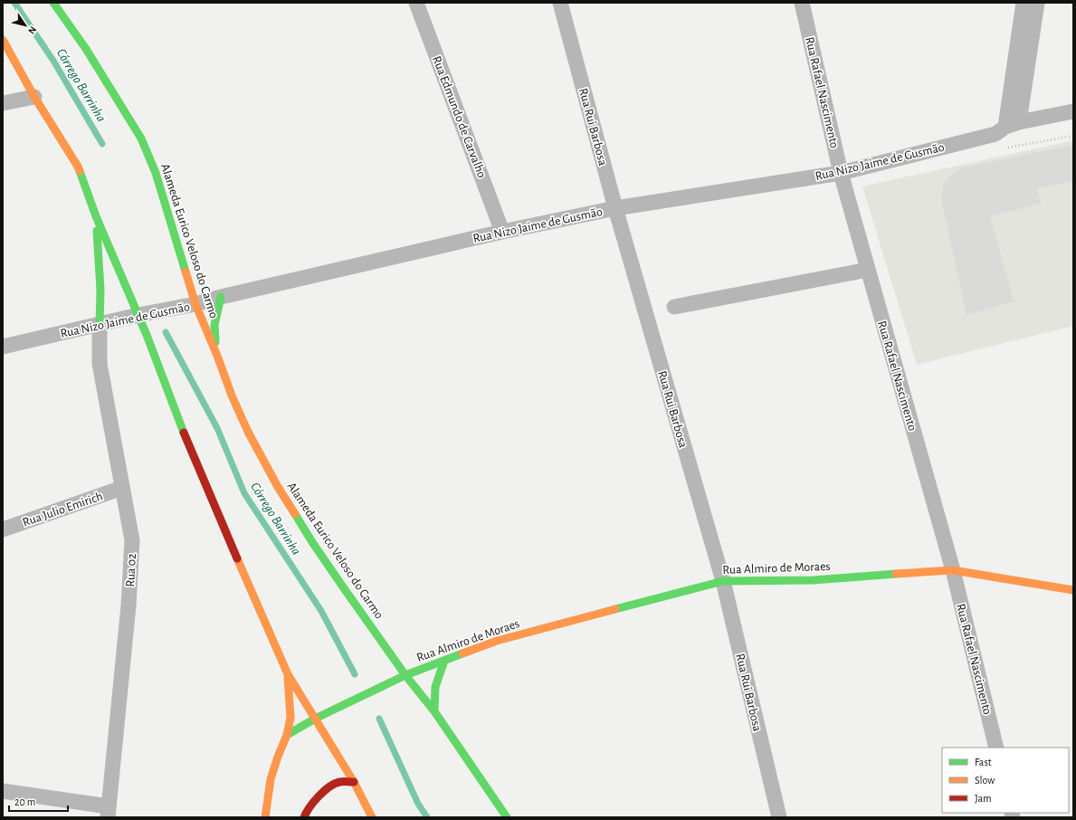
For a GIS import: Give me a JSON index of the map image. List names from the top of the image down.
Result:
{
  "streets": {
    "street": [
      "Rua Rafael Nascimento",
      "Rua Edmundo de Carvalho",
      "Rua Rui Barbosa",
      "Rua Nizo Jaime de Gusmão",
      "Alameda Eurico Veloso do Carmo",
      "Rua Julio Emirich",
      "Rua Almiro de Moraes",
      "Rua 02"
    ]
  },
  "crossings": [
    ["Rua Rafael Nascimento", "Rua Nizo Jaime de Gusmão"],
    ["Rua Rafael Nascimento", "Rua Almiro de Moraes"],
    ["Rua Edmundo de Carvalho", "Rua Nizo Jaime de Gusmão"],
    ["Rua Rui Barbosa", "Rua Nizo Jaime de Gusmão"],
    ["Rua Rui Barbosa", "Rua Almiro de Moraes"],
    ["Rua Nizo Jaime de Gusmão", "Alameda Eurico Veloso do Carmo"],
    ["Rua Nizo Jaime de Gusmão", "Rua 02"],
    ["Alameda Eurico Veloso do Carmo", "Rua Almiro de Moraes"],
    ["Rua Julio Emirich", "Rua 02"]
  ],
  "water": ["Córrego Barrinha"],
  "legend": ["Fast", "Slow", "Jam"],
  "scale_bar": "20 m",
  "north": "bottom right"
}
